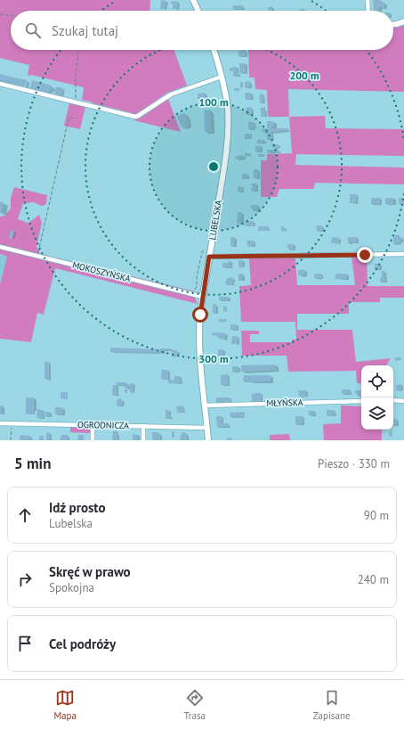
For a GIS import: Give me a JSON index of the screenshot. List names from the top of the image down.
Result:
{
  "streets": {
    "main road": ["LUBELSKA"],
    "street": ["MOKOSZYŃSKA", "MŁYŃSKA", "OGRODNICZA"]
  },
  "crossings": [
    ["LUBELSKA", "MOKOSZYŃSKA"],
    ["LUBELSKA", "MŁYŃSKA"],
    ["LUBELSKA", "OGRODNICZA"]
  ],
  "page": {
    "search": "Szukaj tutaj",
    "heading": ["5 min", "Pieszo · 330 m"],
    "list": [
      ["Idź prosto", "Lubelska", "90 m"],
      ["Skręć w prawo", "Spokojna", "240 m"],
      "Cel podróży"
    ],
    "nav": ["Mapa", "Trasa", "Zapisane"]
  },
  "rings": ["200 m", "100 m", "300 m"]
}
